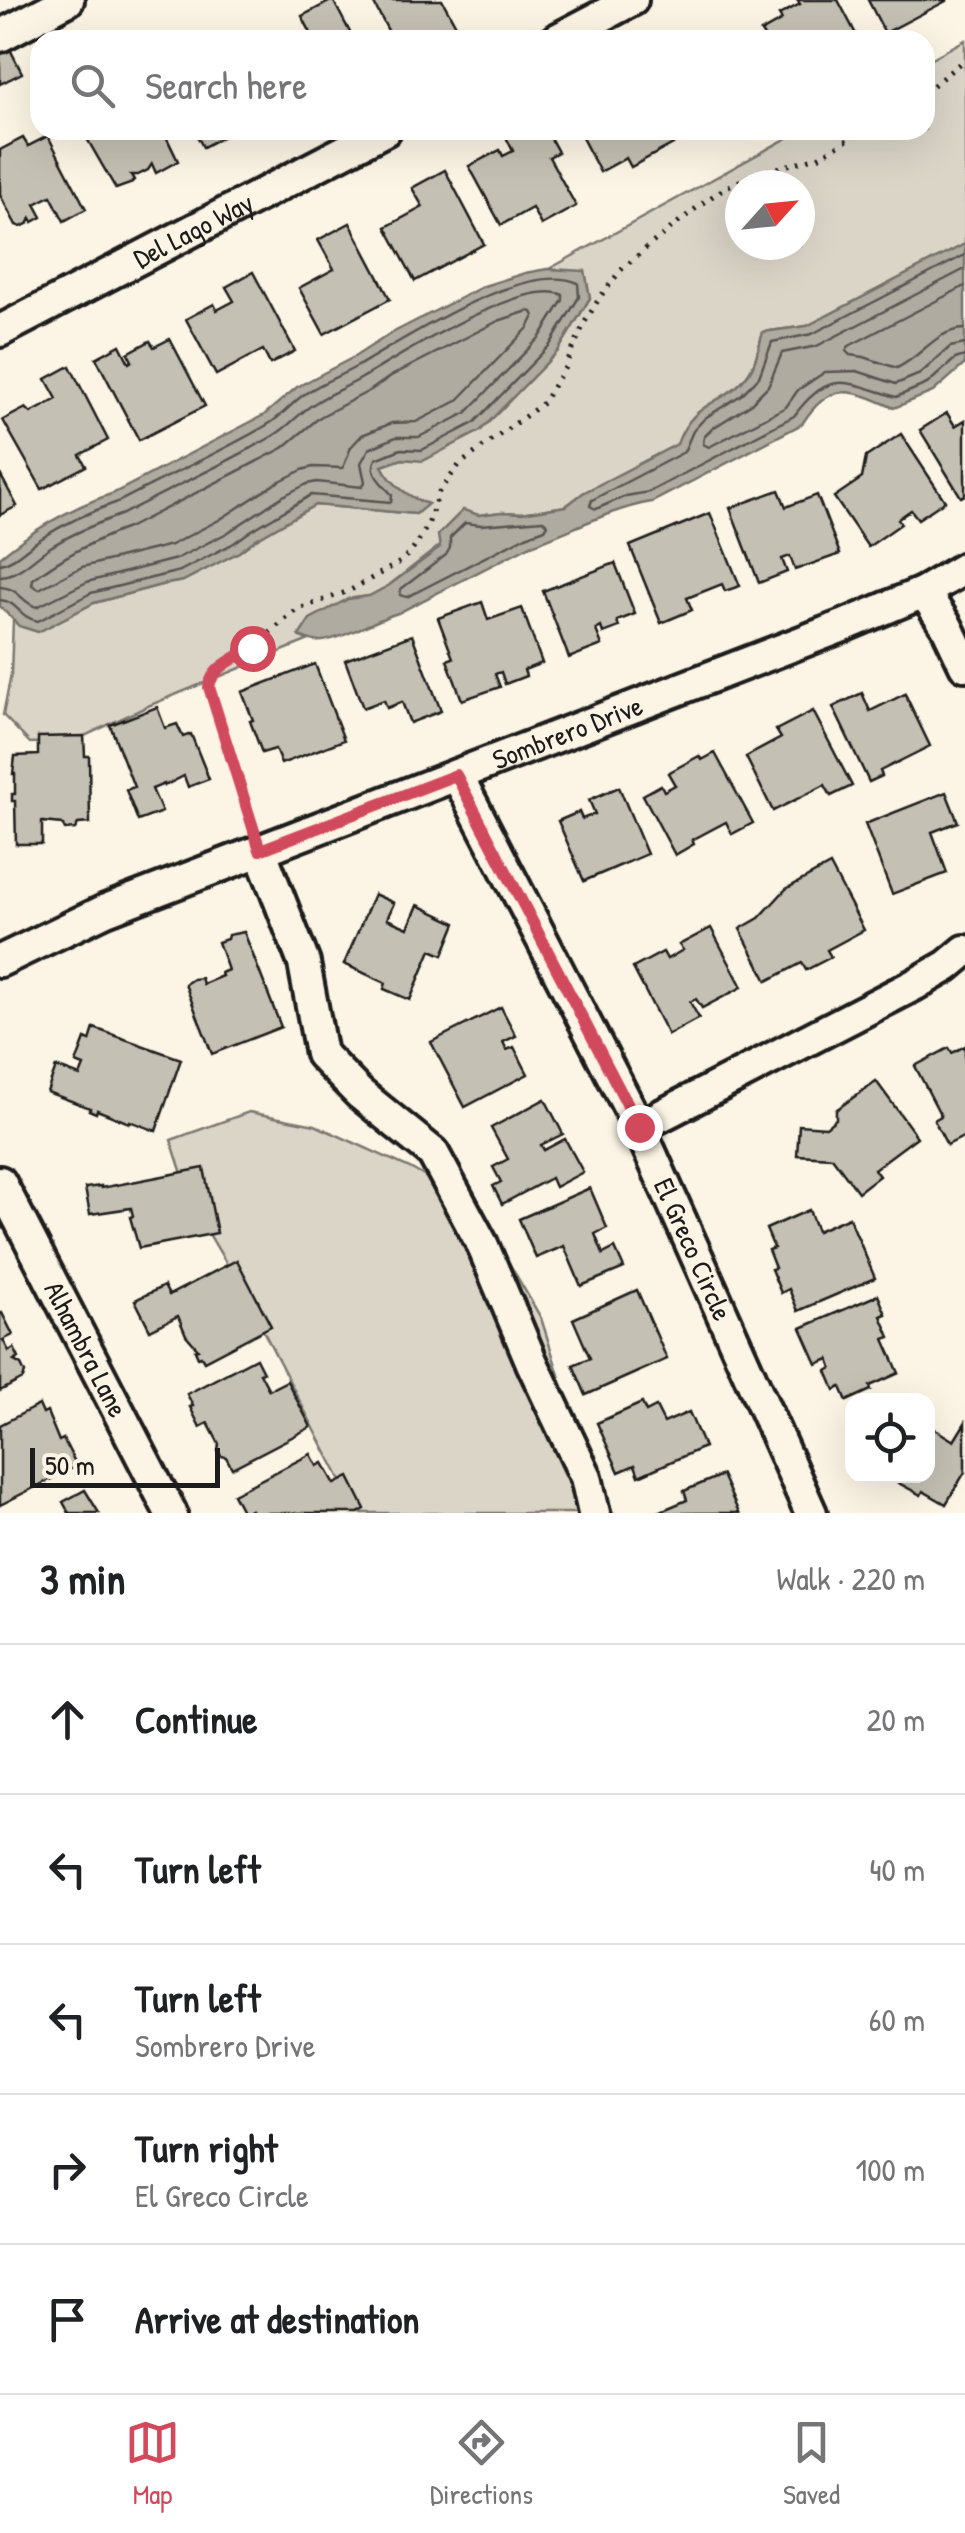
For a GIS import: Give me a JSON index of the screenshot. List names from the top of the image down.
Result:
{
  "streets": {
    "street": [
      "Del Lago Way",
      "Sombrero Drive",
      "El Greco Circle",
      "Alhambra Lane"
    ]
  },
  "crossings": [
    ["Sombrero Drive", "El Greco Circle"]
  ],
  "scale_bar": "50 m",
  "north": "top right",
  "page": {
    "search": "Search here",
    "scale": "50 m",
    "heading": ["3 min", "Walk · 220 m"],
    "list": [
      ["Continue", "20 m"],
      ["Turn left", "40 m"],
      ["Turn left", "Sombrero Drive", "60 m"],
      ["Turn right", "El Greco Circle", "100 m"],
      "Arrive at destination"
    ],
    "nav": ["Map", "Directions", "Saved"]
  }
}
